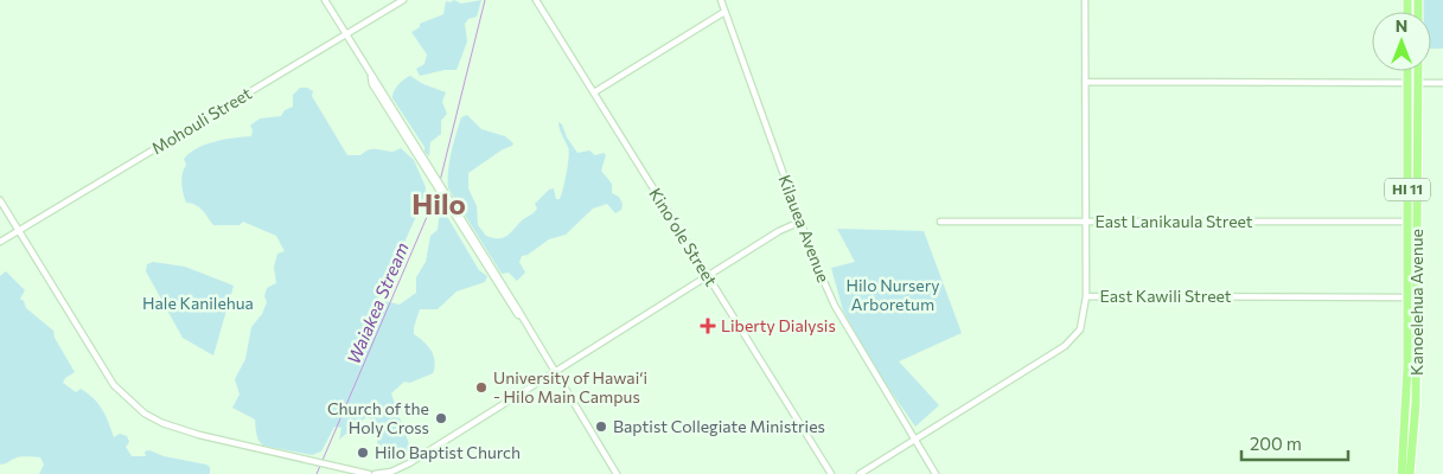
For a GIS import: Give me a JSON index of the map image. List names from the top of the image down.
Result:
{
  "streets": {
    "highway": ["HI 11", "Kanoelehua Avenue"],
    "street": [
      "Mohouli Street",
      "East Lanikaula Street",
      "Kilauea Avenue",
      "Kinoʻole Street",
      "East Kawili Street"
    ]
  },
  "crossings": [
    ["East Lanikaula Street", "Kanoelehua Avenue"],
    ["Kilauea Avenue", "East Kawili Street"],
    ["East Kawili Street", "Kanoelehua Avenue"]
  ],
  "districts": ["Hilo"],
  "water": ["Waiakea Stream"],
  "parks": ["Hilo Nursery Arboretum", "Hale Kanilehua"],
  "places": {
    "health": ["Liberty Dialysis"],
    "other": [
      "University of Hawaiʻi - Hilo Main Campus",
      "Church of the Holy Cross",
      "Baptist Collegiate Ministries",
      "Hilo Baptist Church"
    ]
  },
  "scale_bar": "200 m",
  "north": "top"
}
